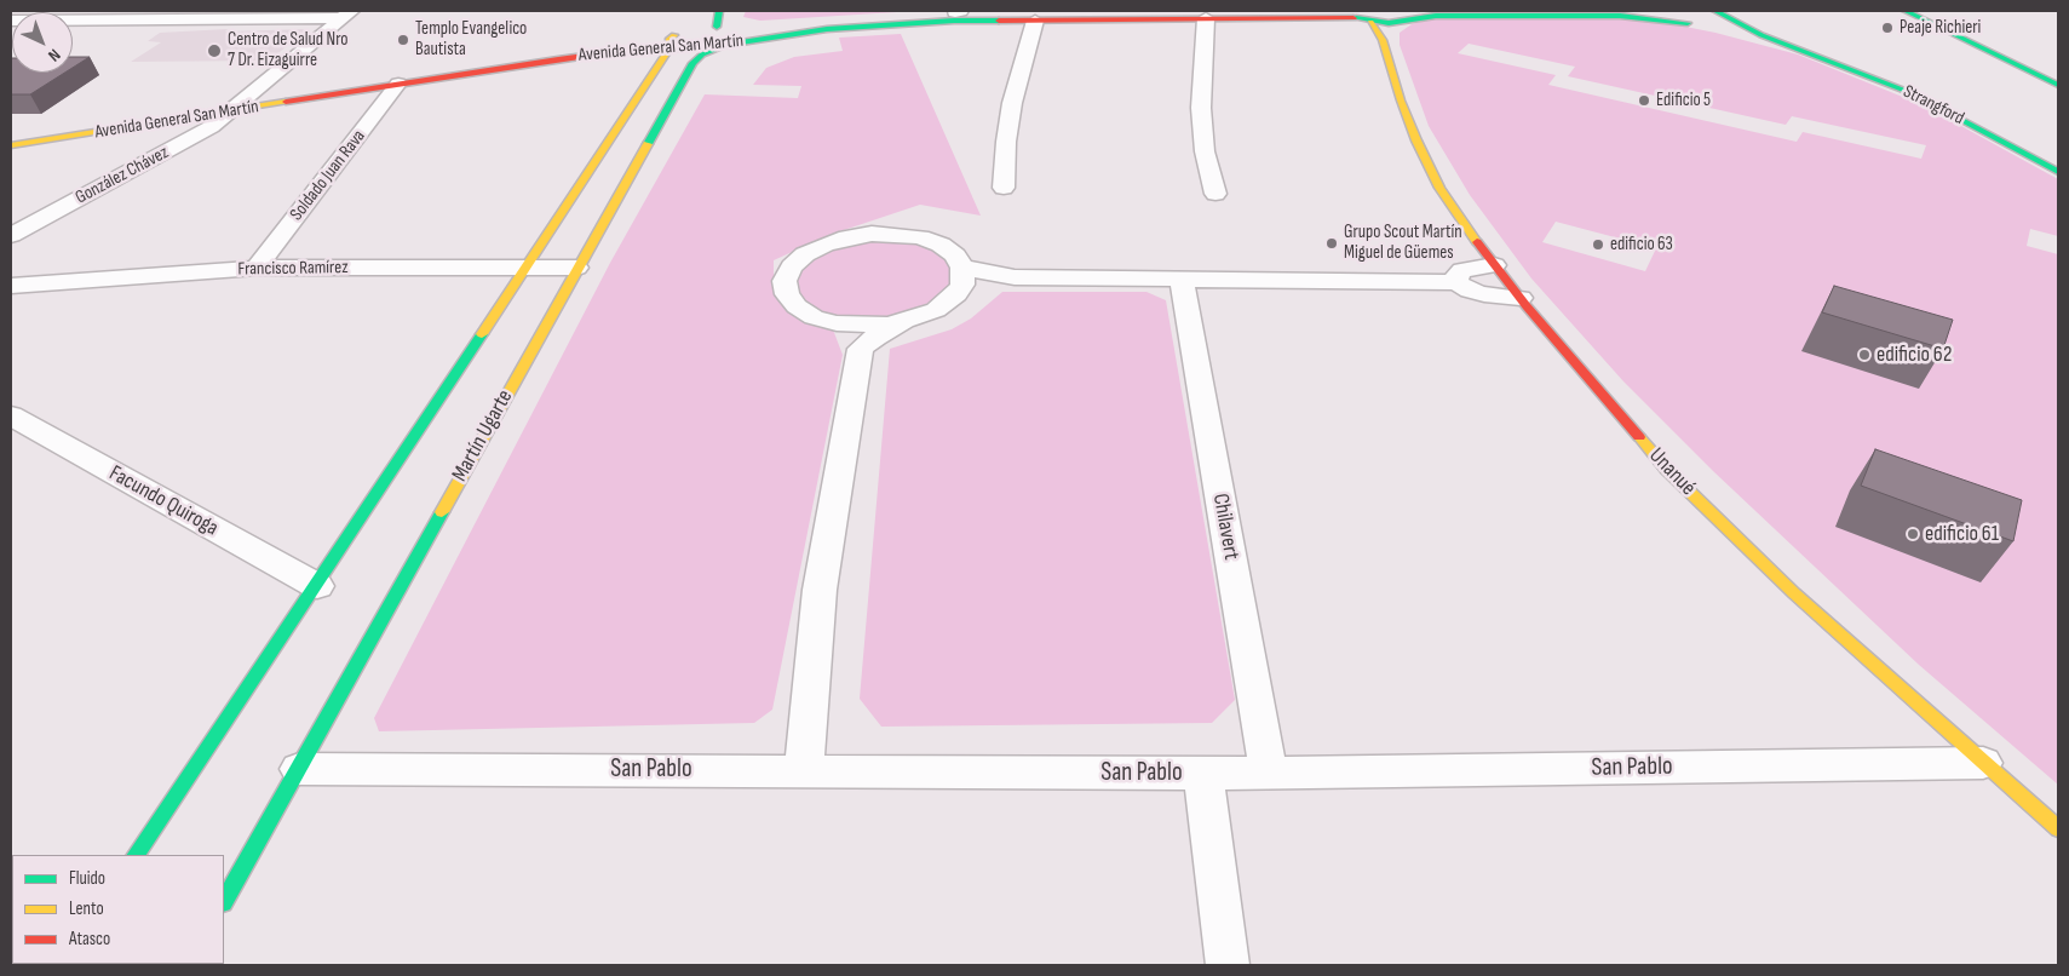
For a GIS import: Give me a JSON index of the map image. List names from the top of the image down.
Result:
{
  "streets": {
    "main road": [
      "Avenida General San Martín",
      "Strangford",
      "Martín Ugarte",
      "Unanué"
    ],
    "street": [
      "González Chávez",
      "Soldado Juan Rava",
      "Francisco Ramírez",
      "Facundo Quiroga",
      "Chilavert",
      "San Pablo"
    ]
  },
  "crossings": [
    ["Avenida General San Martín", "González Chávez"],
    ["Avenida General San Martín", "Soldado Juan Rava"],
    ["Avenida General San Martín", "Martín Ugarte"],
    ["Avenida General San Martín", "Unanué"],
    ["Soldado Juan Rava", "Francisco Ramírez"],
    ["Francisco Ramírez", "Martín Ugarte"],
    ["Martín Ugarte", "San Pablo"],
    ["Unanué", "San Pablo"],
    ["Chilavert", "San Pablo"]
  ],
  "places": [
    "Peaje Richieri",
    "Templo Evangelico Bautista",
    "Centro de Salud Nro 7 Dr. Eizaguirre",
    "Edificio 5",
    "Grupo Scout Martín Miguel de Güemes",
    "edificio 63",
    "edificio 62",
    "edificio 61"
  ],
  "legend": ["Fluido", "Lento", "Atasco"],
  "north": "bottom right"
}
